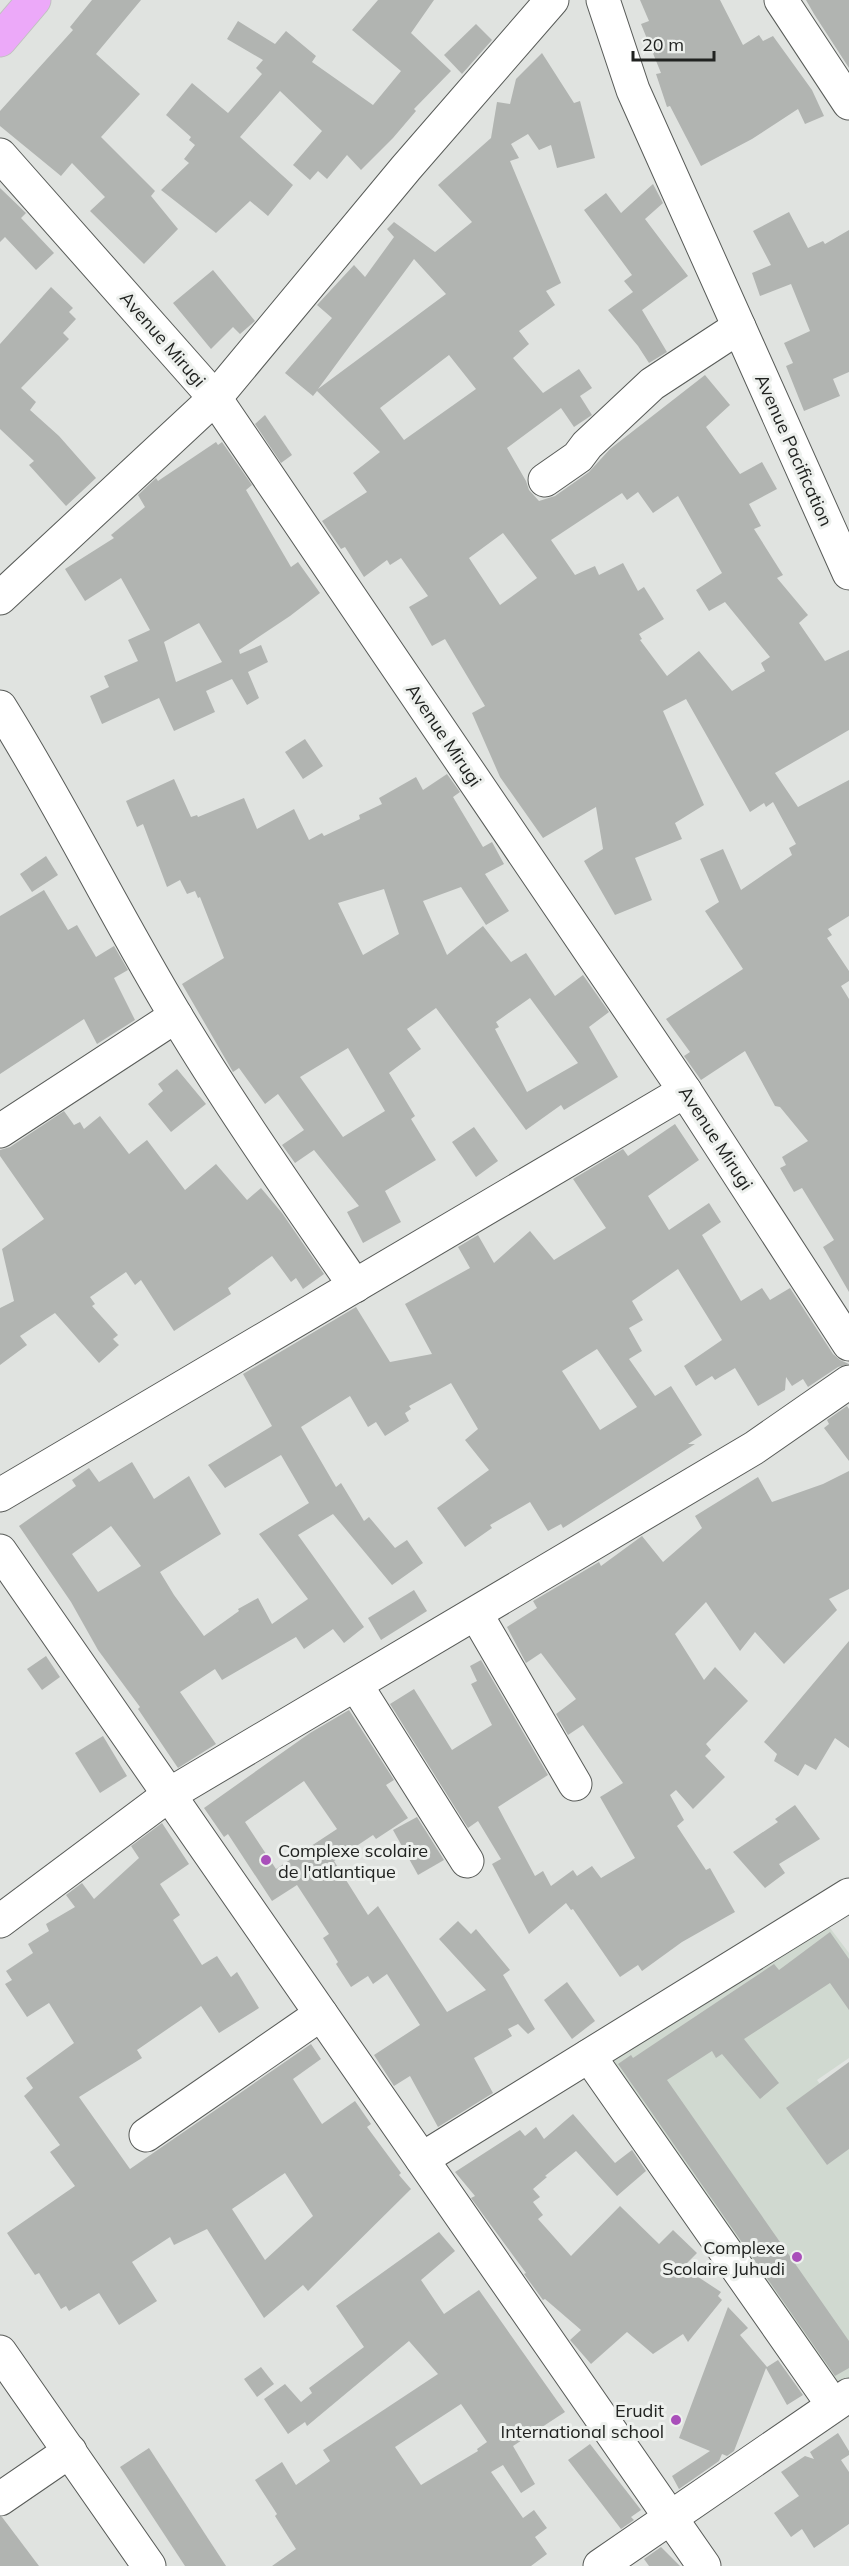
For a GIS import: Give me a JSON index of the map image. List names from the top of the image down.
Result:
{
  "streets": {
    "street": ["Avenue Mirugi", "Avenue Pacification"]
  },
  "places": ["Complexe scolaire de l'atlantique", "Complexe Scolaire Juhudi", "Erudit International school"],
  "scale_bar": "20 m"
}
